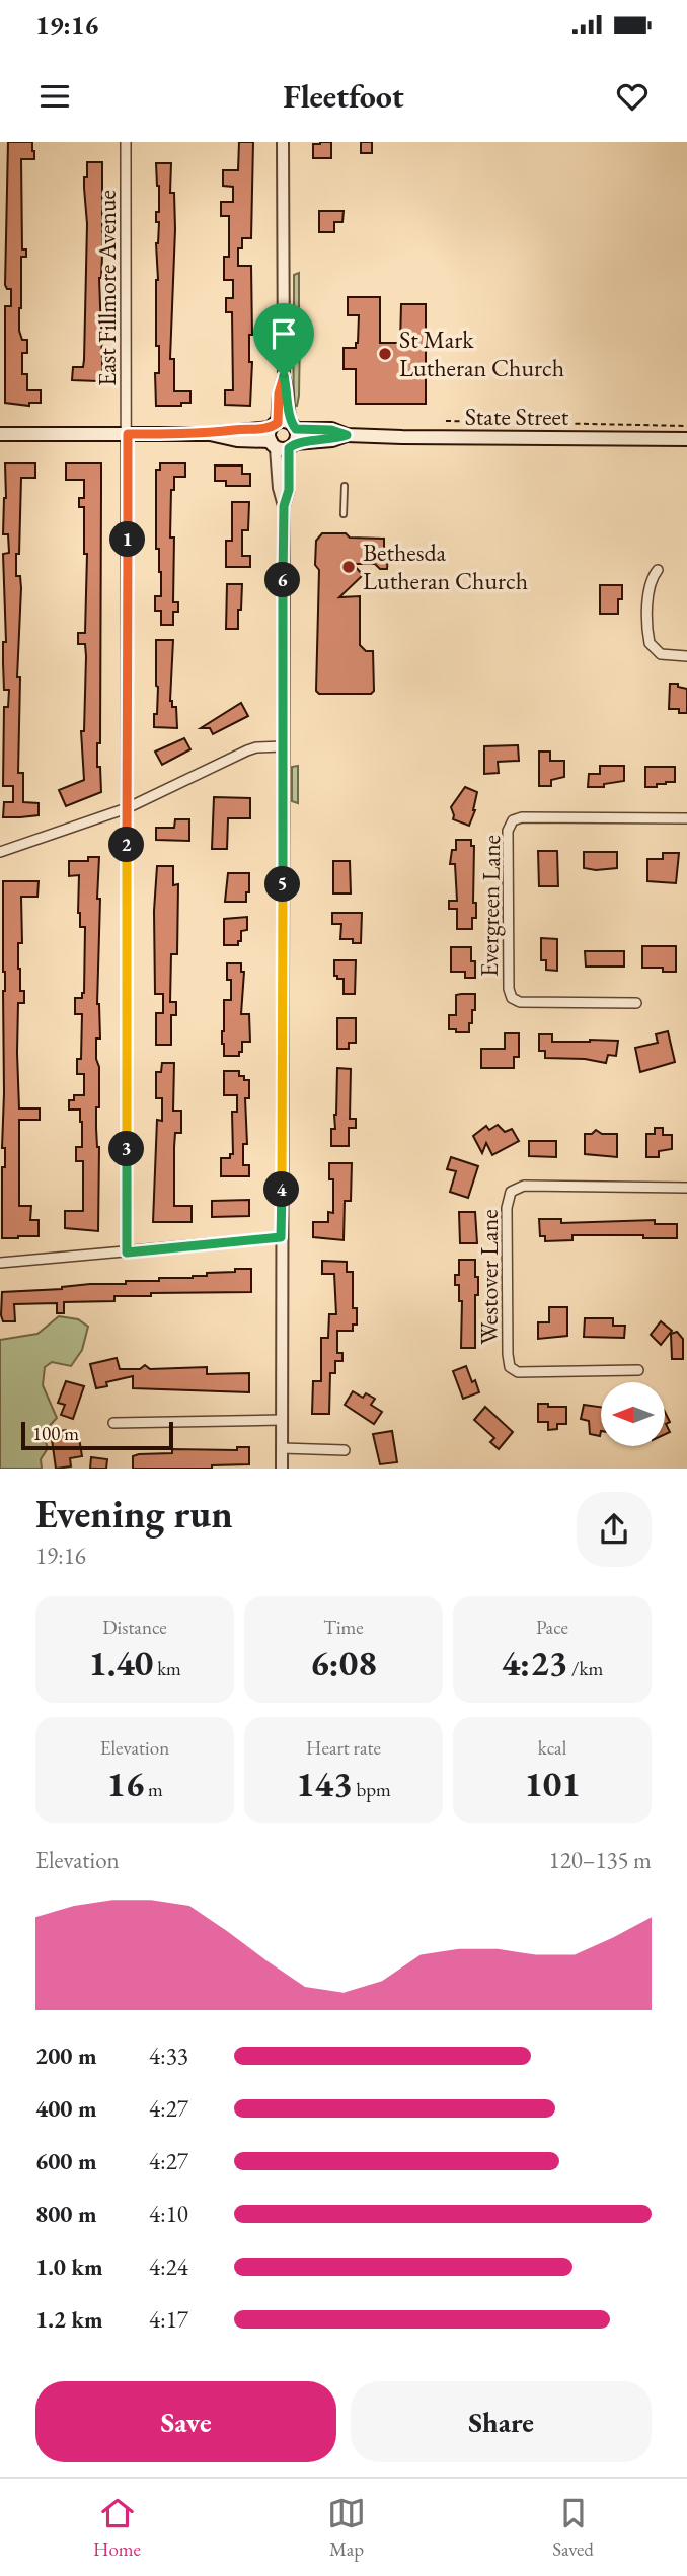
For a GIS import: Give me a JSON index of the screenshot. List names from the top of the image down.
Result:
{
  "streets": {
    "main road": ["State Street"],
    "street": ["East Fillmore Avenue", "Evergreen Lane", "Westover Lane"]
  },
  "crossings": [
    ["East Fillmore Avenue", "State Street"]
  ],
  "places": ["St Mark Lutheran Church", "Bethesda Lutheran Church"],
  "scale_bar": "100 m",
  "north": "left",
  "page": {
    "status": "19:16",
    "header": "Fleetfoot",
    "pins": [
      "1",
      "6",
      "2",
      "5",
      "3",
      "4"
    ],
    "scale": "100 m",
    "heading": ["Evening run", "19:16"],
    "stats": [
      ["Distance", "1.40 km"],
      ["Time", "6:08"],
      ["Pace", "4:23 /km"],
      ["Elevation", "16 m"],
      ["Heart rate", "143 bpm"],
      ["kcal", "101"]
    ],
    "chart": ["Elevation", "120–135 m"],
    "list": [
      {
        "name": "200 m",
        "note": "4:33"
      },
      {
        "name": "400 m",
        "note": "4:27"
      },
      {
        "name": "600 m",
        "note": "4:27"
      },
      {
        "name": "800 m",
        "note": "4:10"
      },
      {
        "name": "1.0 km",
        "note": "4:24"
      },
      {
        "name": "1.2 km",
        "note": "4:17"
      }
    ],
    "buttons": ["Save", "Share"],
    "tabs": ["Home", "Map", "Saved"]
  }
}
